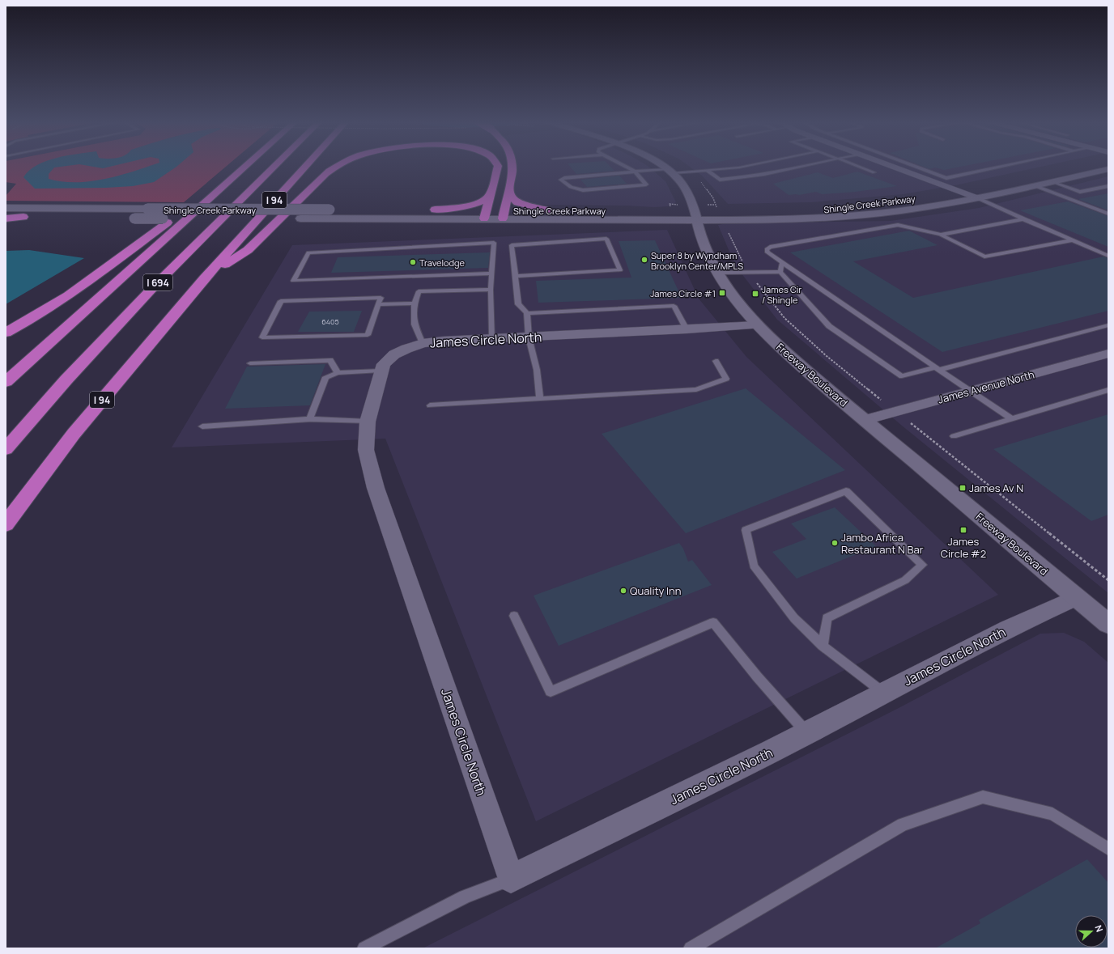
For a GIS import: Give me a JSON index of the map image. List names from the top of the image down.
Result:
{
  "streets": {
    "highway": ["I 94", "I 694"],
    "street": [
      "Shingle Creek Parkway",
      "James Circle North",
      "Freeway Boulevard",
      "James Avenue North"
    ]
  },
  "crossings": [
    ["Shingle Creek Parkway", "Freeway Boulevard"],
    ["James Circle North", "Freeway Boulevard"],
    ["Freeway Boulevard", "James Avenue North"]
  ],
  "places": {
    "other": [
      "Super 8 by Wyndham Brooklyn Center/MPLS",
      "Travelodge",
      "Jambo Africa Restaurant N Bar",
      "Quality Inn"
    ],
    "transit": [
      "James Circle #1",
      "James Cir / Shingle",
      "James Av N",
      "James Circle #2"
    ]
  },
  "house_numbers": ["6405"],
  "north": "right"
}
